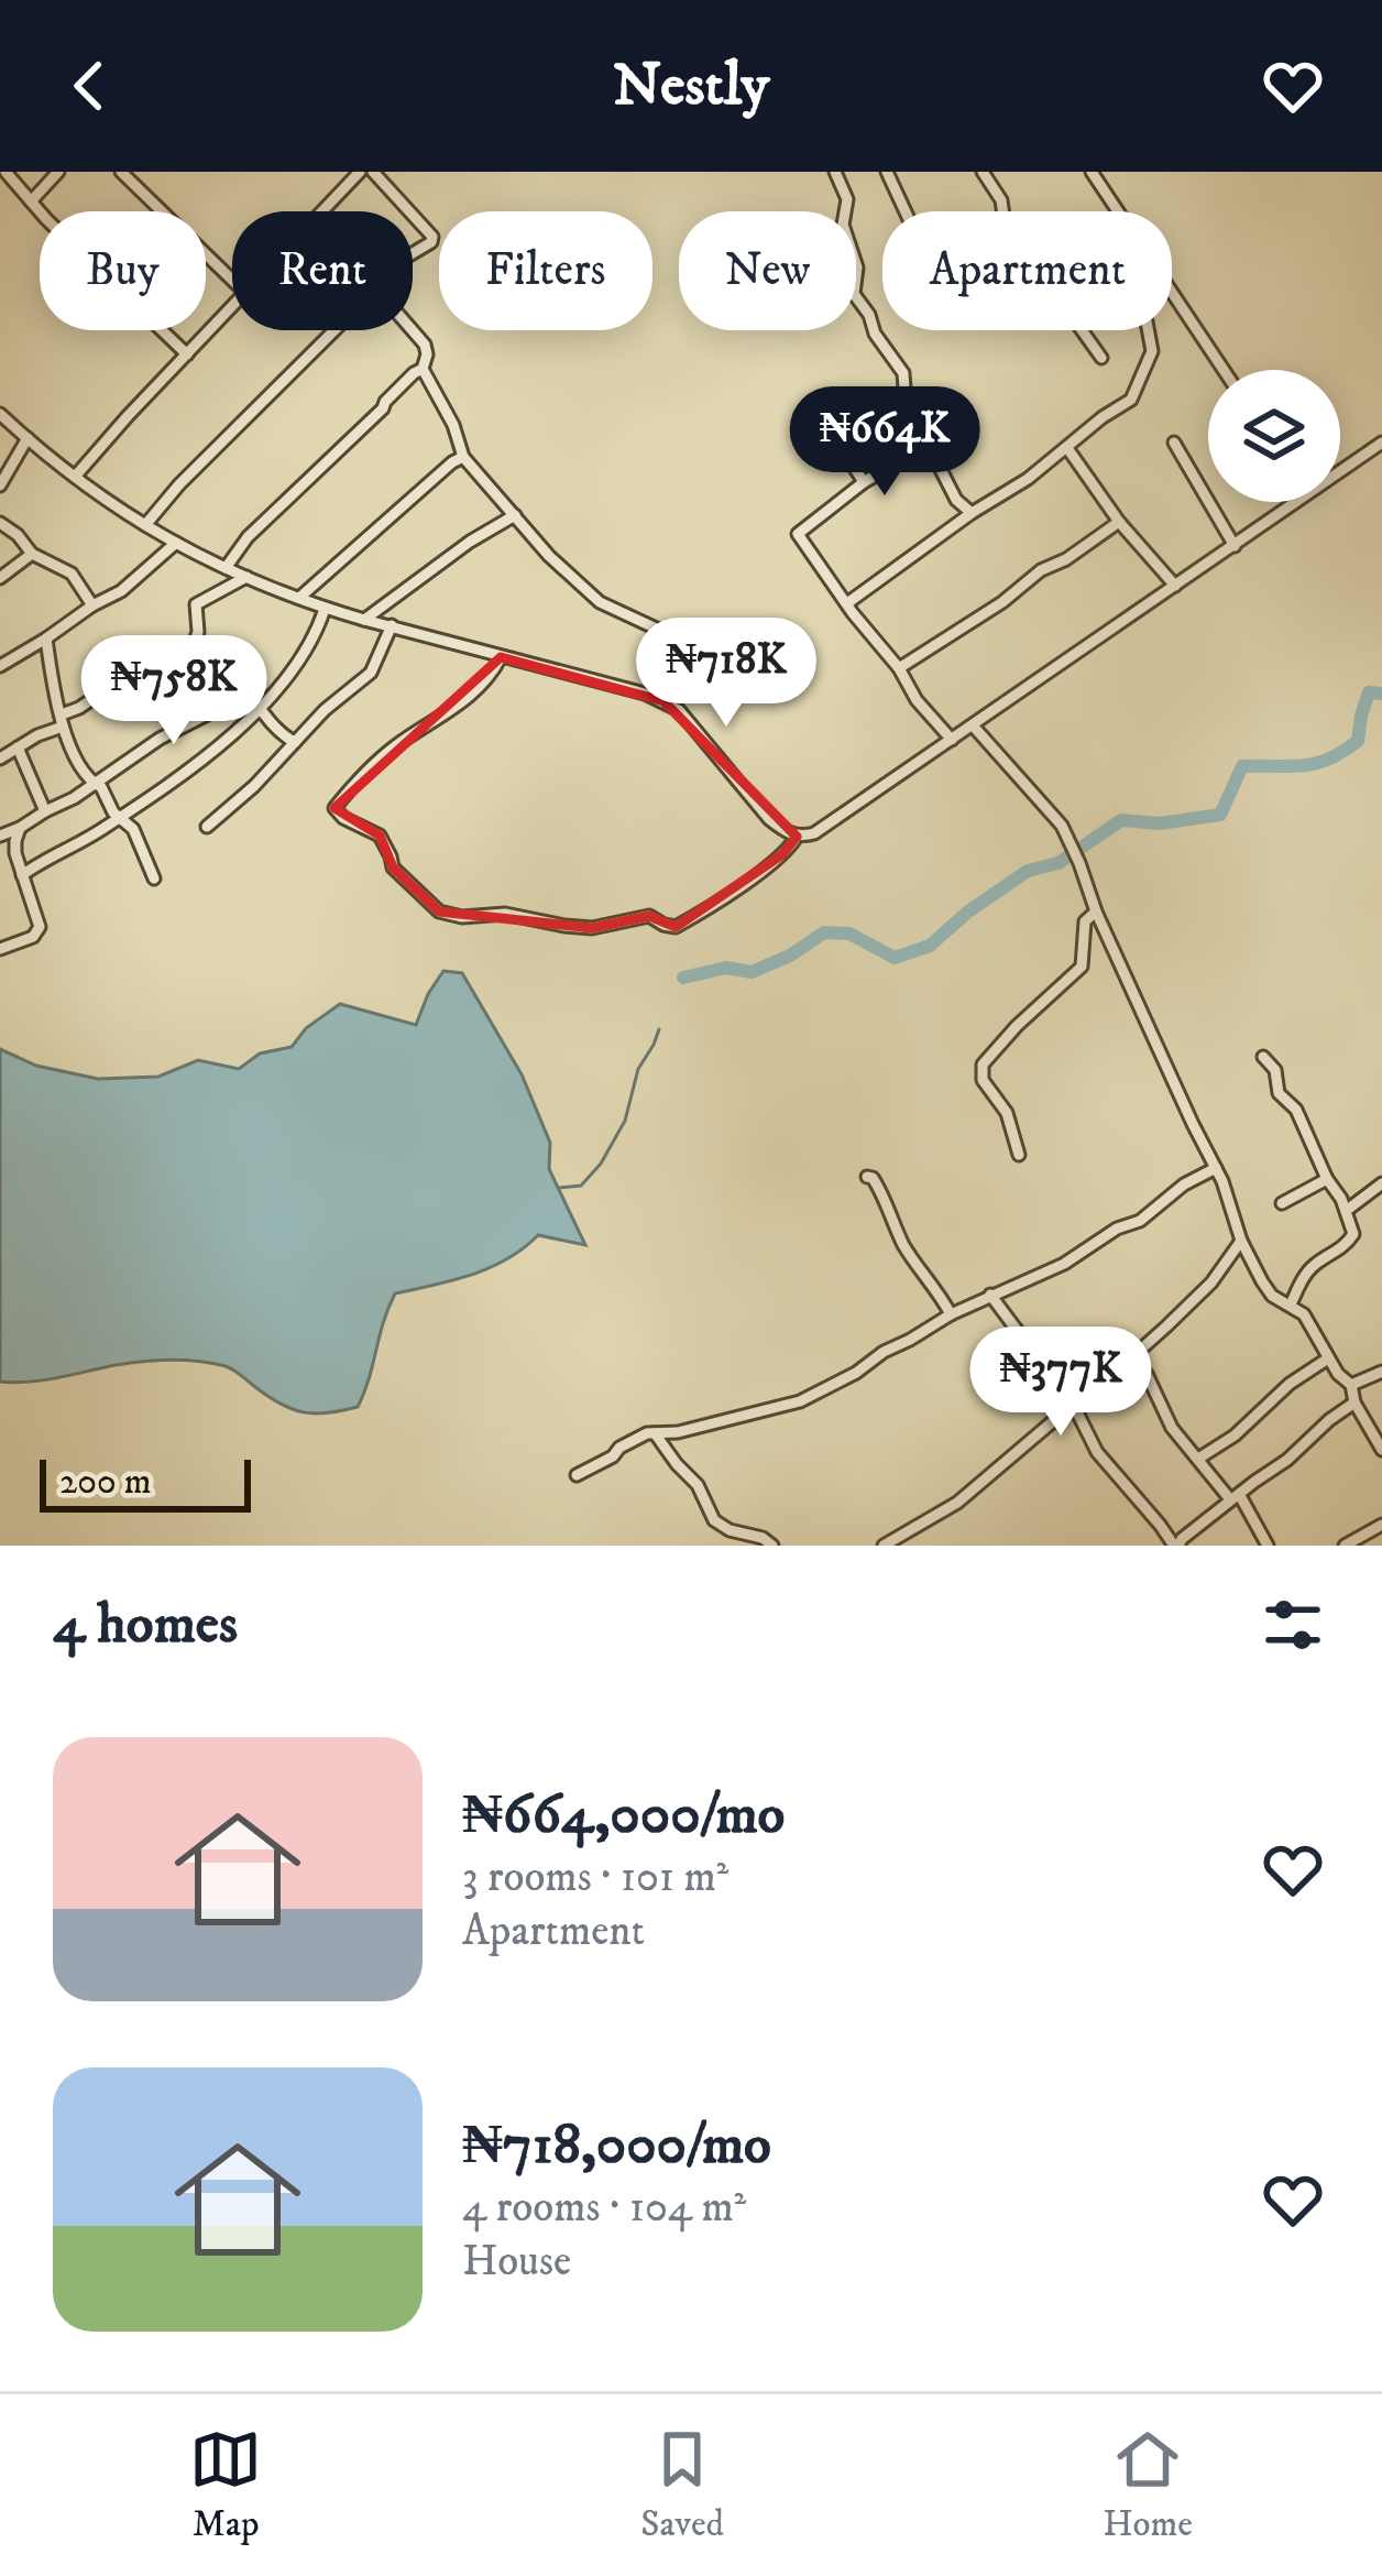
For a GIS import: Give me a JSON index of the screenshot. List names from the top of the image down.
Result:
{
  "scale_bar": "200 m",
  "page": {
    "header": "Nestly",
    "chip": [
      "Buy",
      "Rent",
      "Filters",
      "New",
      "Apartment"
    ],
    "price": [
      "₦664K",
      "₦718K",
      "₦758K",
      "₦377K"
    ],
    "scale": "200 m",
    "heading": "4 homes",
    "list": [
      {
        "name": "₦664,000/mo",
        "note": "3 rooms · 101 m² · Apartment"
      },
      {
        "name": "₦718,000/mo",
        "note": "4 rooms · 104 m² · House"
      }
    ],
    "tabs": ["Map", "Saved", "Home"]
  }
}
